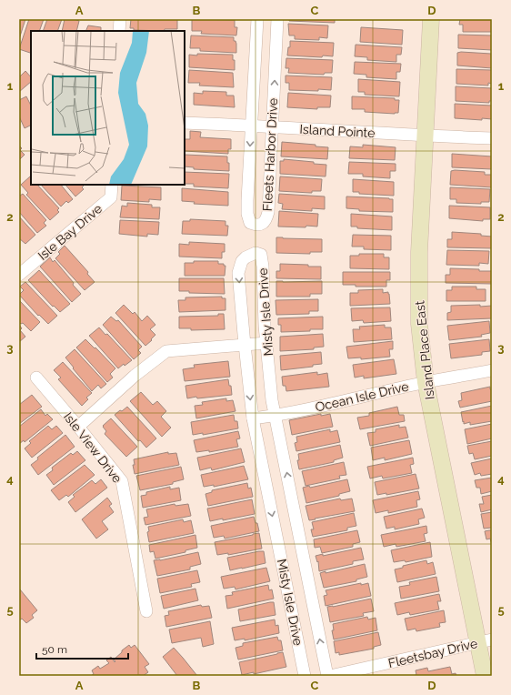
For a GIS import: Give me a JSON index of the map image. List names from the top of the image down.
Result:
{
  "streets": {
    "street": [
      "Island Pointe",
      "Fleets Harbor Drive",
      "Isle Bay Drive",
      "Misty Isle Drive",
      "Island Place East",
      "Ocean Isle Drive",
      "Isle View Drive",
      "Fleetsbay Drive"
    ]
  },
  "crossings": [
    ["Island Pointe", "Fleets Harbor Drive"],
    ["Island Pointe", "Island Place East"],
    ["Misty Isle Drive", "Ocean Isle Drive"],
    ["Island Place East", "Ocean Isle Drive"],
    ["Island Place East", "Fleetsbay Drive"]
  ],
  "scale_bar": "50 m",
  "grid": {
    "columns": [
      "A",
      "B",
      "C",
      "D"
    ],
    "rows": [
      "1",
      "2",
      "3",
      "4",
      "5"
    ]
  }
}
